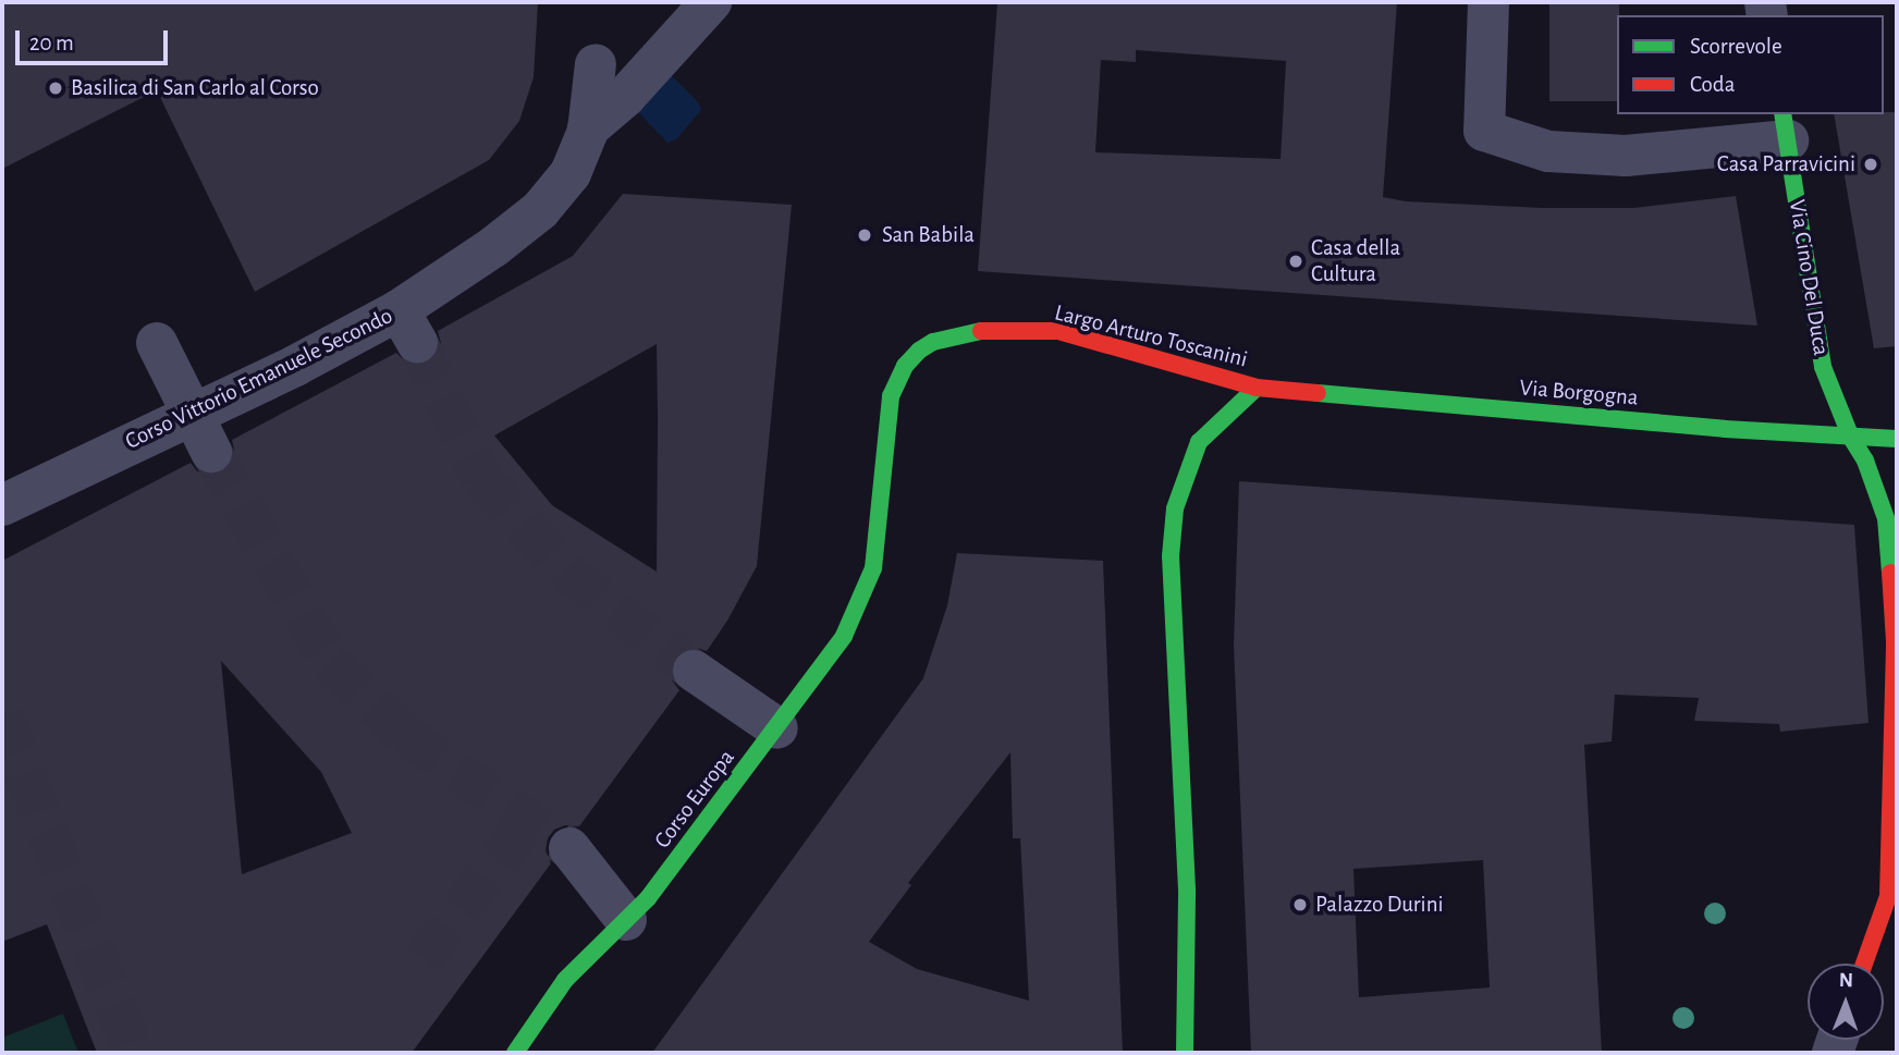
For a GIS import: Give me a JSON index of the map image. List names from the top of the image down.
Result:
{
  "streets": {
    "street": [
      "Via Cino Del Duca",
      "Largo Arturo Toscanini",
      "Corso Vittorio Emanuele Secondo",
      "Via Borgogna",
      "Corso Europa"
    ]
  },
  "crossings": [
    ["Via Cino Del Duca", "Via Borgogna"],
    ["Largo Arturo Toscanini", "Via Borgogna"],
    ["Largo Arturo Toscanini", "Corso Europa"]
  ],
  "places": [
    "Basilica di San Carlo al Corso",
    "Casa Parravicini",
    "San Babila",
    "Casa della Cultura",
    "Palazzo Durini"
  ],
  "legend": ["Scorrevole", "Coda"],
  "scale_bar": "20 m",
  "north": "top"
}
